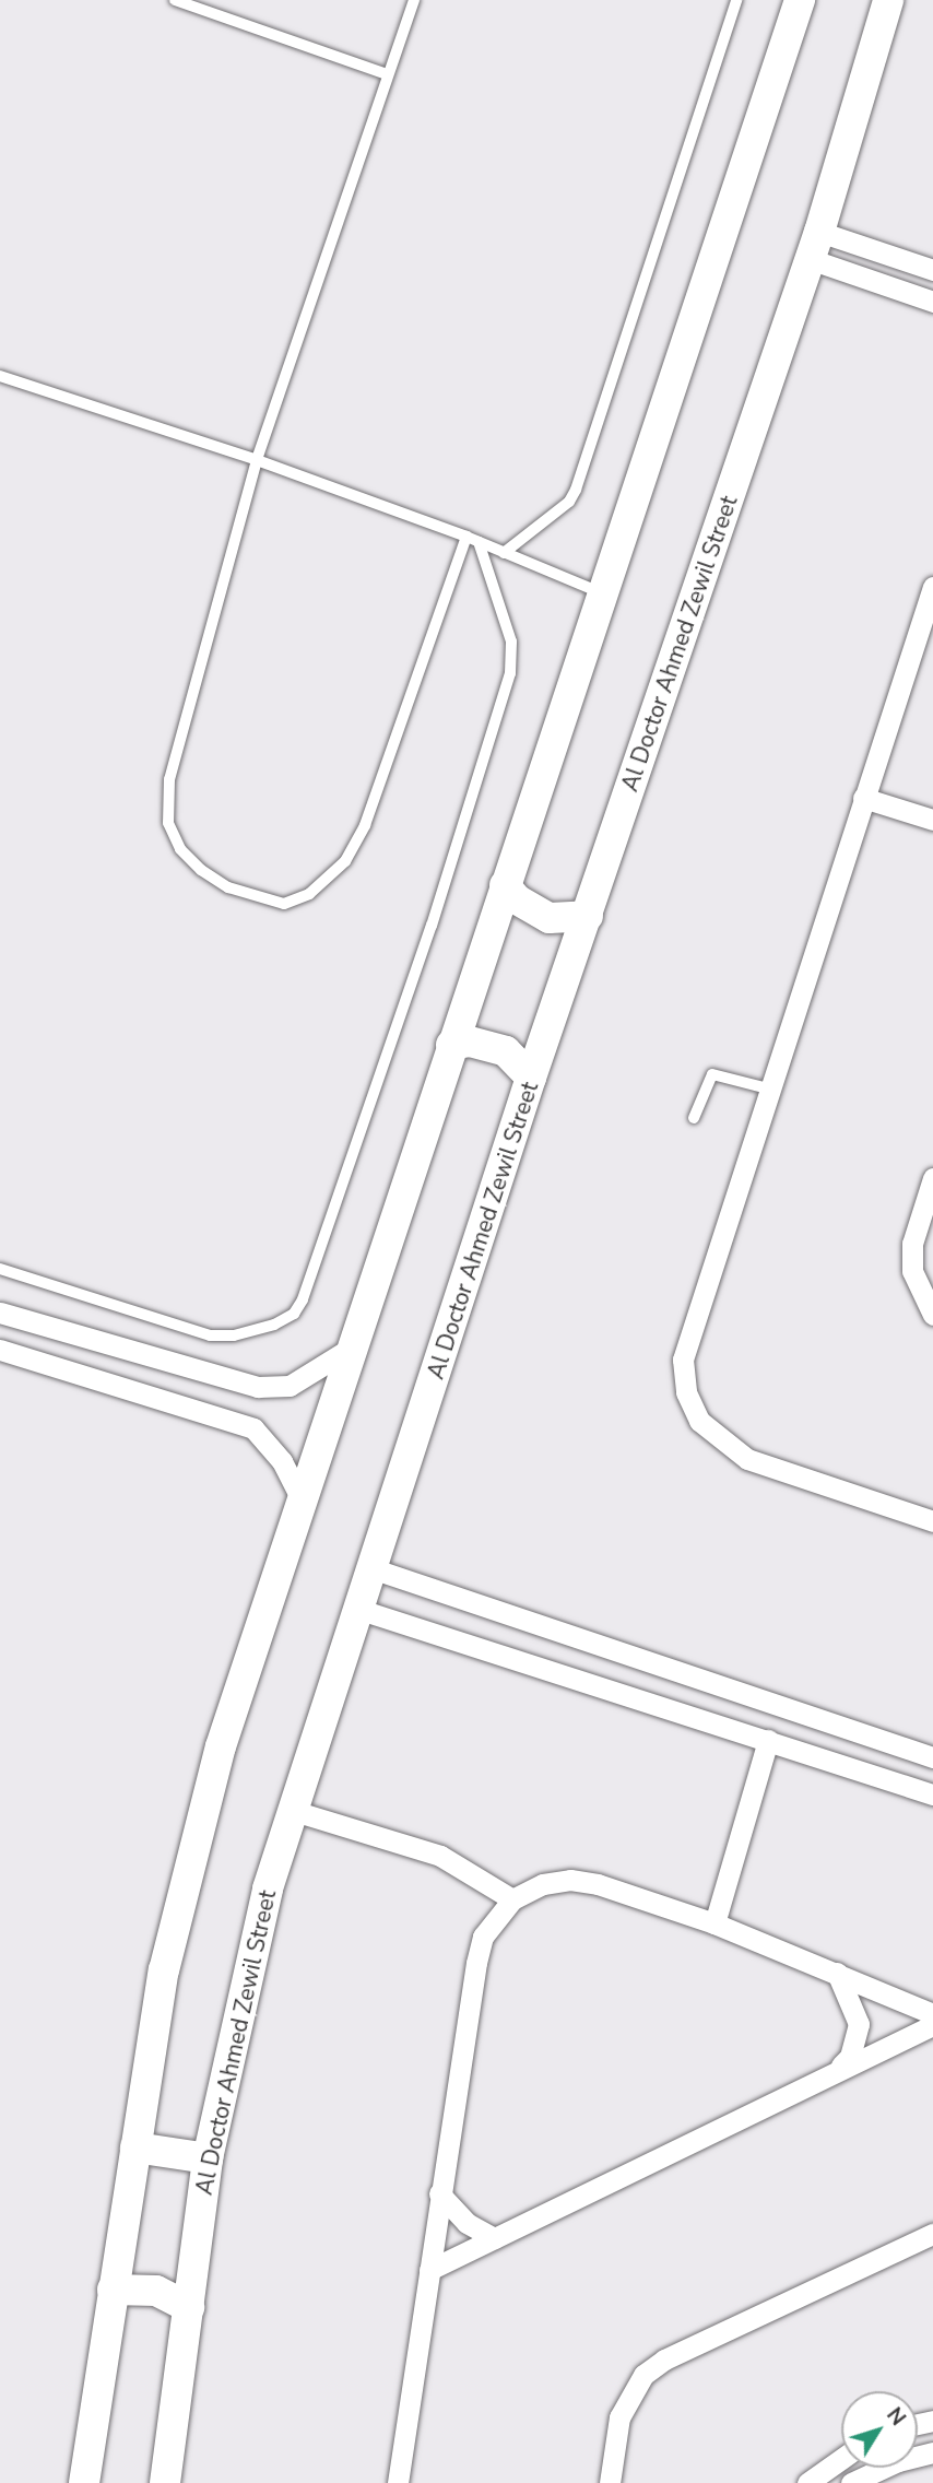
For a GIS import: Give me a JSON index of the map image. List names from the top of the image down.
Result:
{
  "streets": {
    "street": ["Al Doctor Ahmed Zewil Street"]
  },
  "north": "top right"
}
